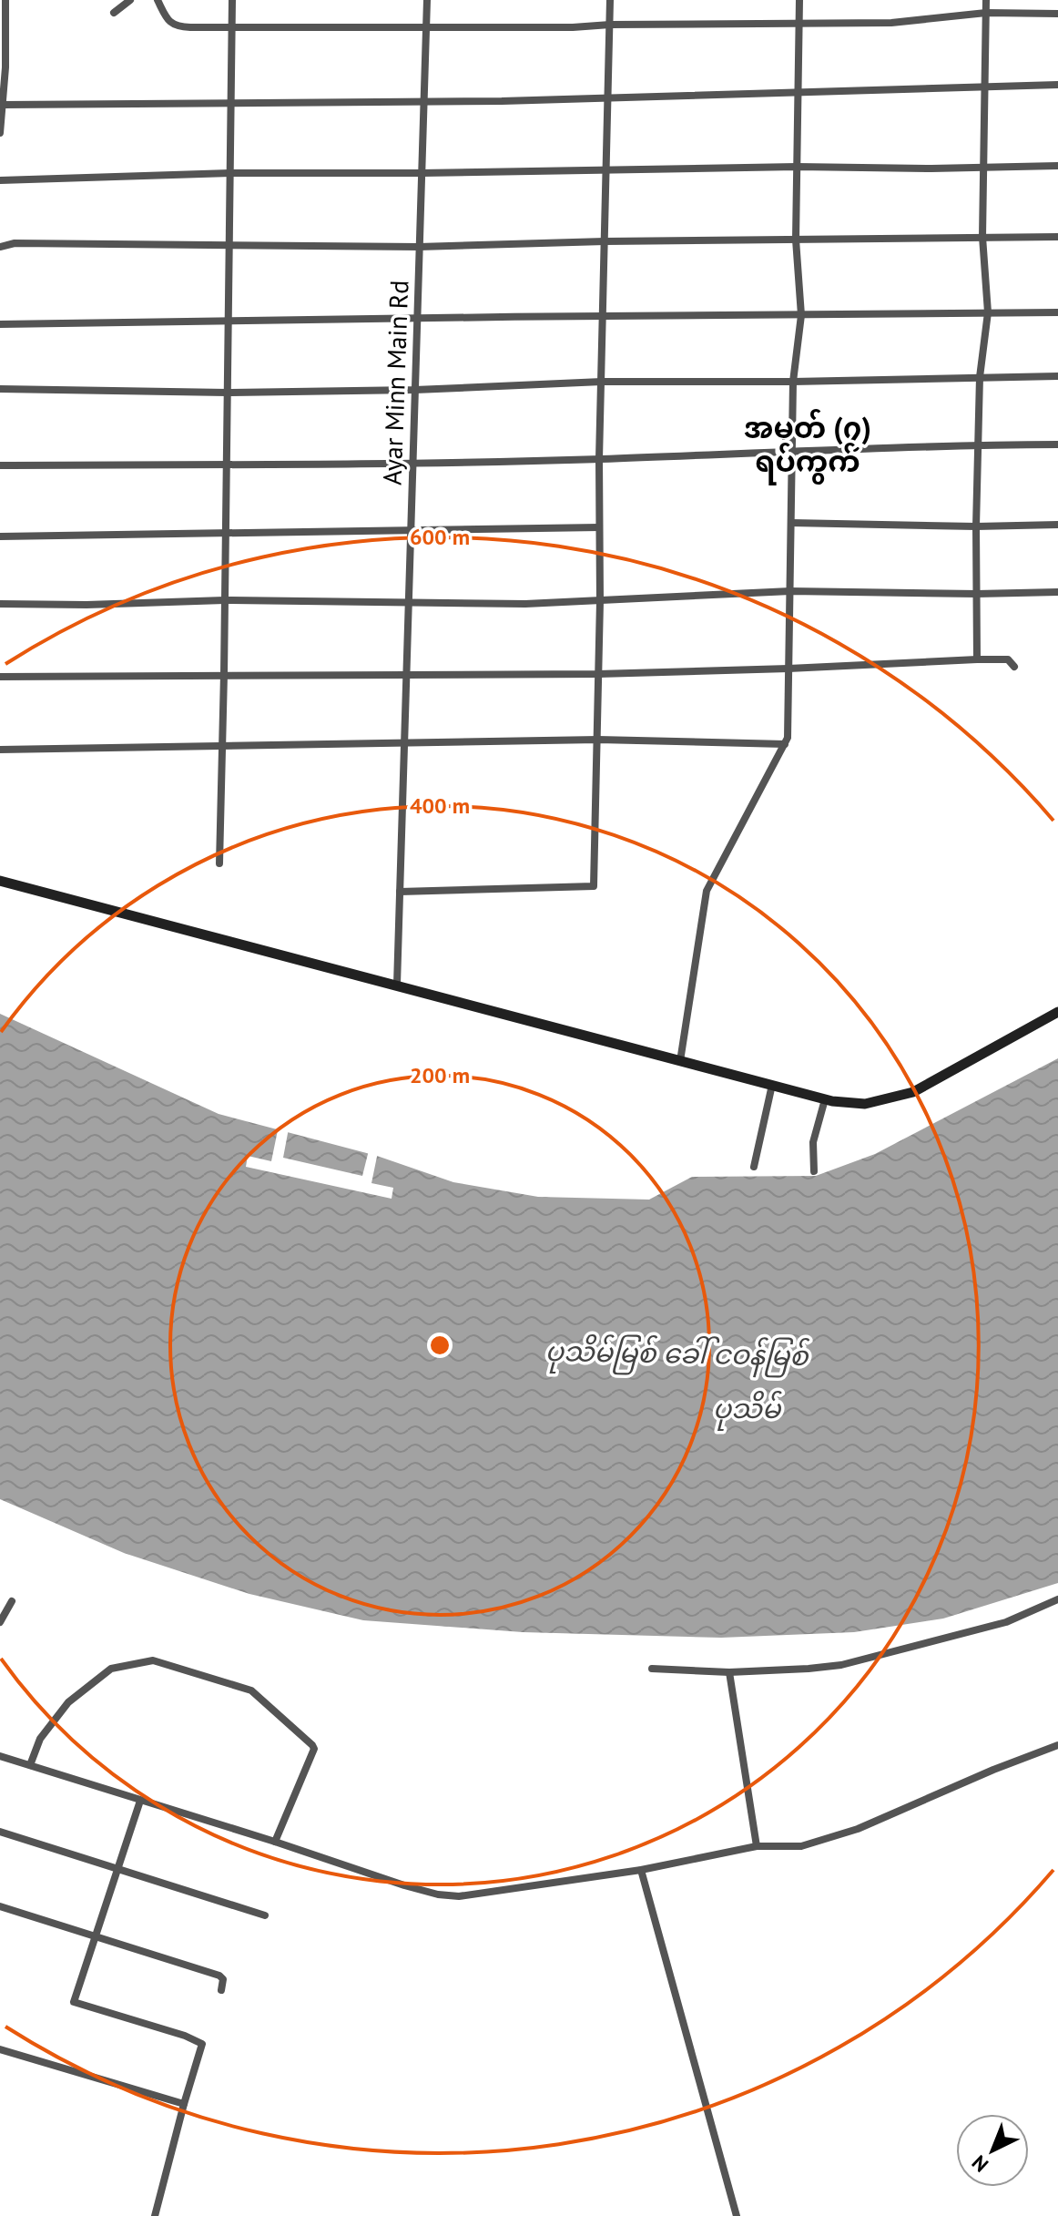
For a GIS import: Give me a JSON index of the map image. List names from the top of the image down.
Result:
{
  "streets": {
    "street": ["Ayar Minn Main Rd"]
  },
  "districts": ["အမှတ် (၇) ရပ်ကွက်"],
  "water": ["ပုသိမ်မြစ် ခေါ် ငဝန်မြစ်", "ပုသိမ်"],
  "north": "bottom left",
  "rings": ["600 m", "400 m", "200 m"]
}
